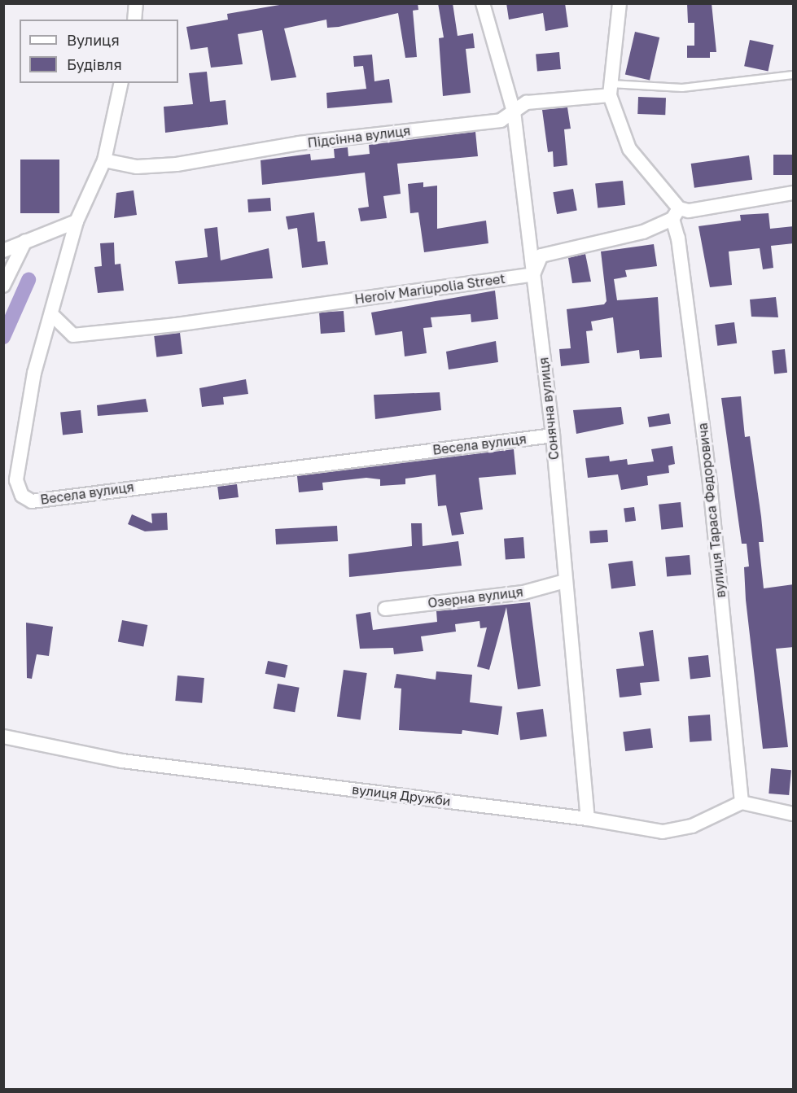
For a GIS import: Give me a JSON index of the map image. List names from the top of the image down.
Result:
{
  "streets": {
    "street": [
      "Підсінна вулиця",
      "Heroiv Mariupolia Street",
      "Сонячна вулиця",
      "Весела вулиця",
      "вулиця Тараса Федоровича",
      "Озерна вулиця",
      "вулиця Дружби"
    ]
  },
  "crossings": [
    ["Підсінна вулиця", "Сонячна вулиця"],
    ["Підсінна вулиця", "Весела вулиця"],
    ["Heroiv Mariupolia Street", "Сонячна вулиця"],
    ["Heroiv Mariupolia Street", "Весела вулиця"],
    ["Сонячна вулиця", "Весела вулиця"],
    ["Сонячна вулиця", "Озерна вулиця"],
    ["Сонячна вулиця", "вулиця Дружби"],
    ["вулиця Тараса Федоровича", "вулиця Дружби"]
  ],
  "legend": ["Вулиця", "Будівля"]
}
